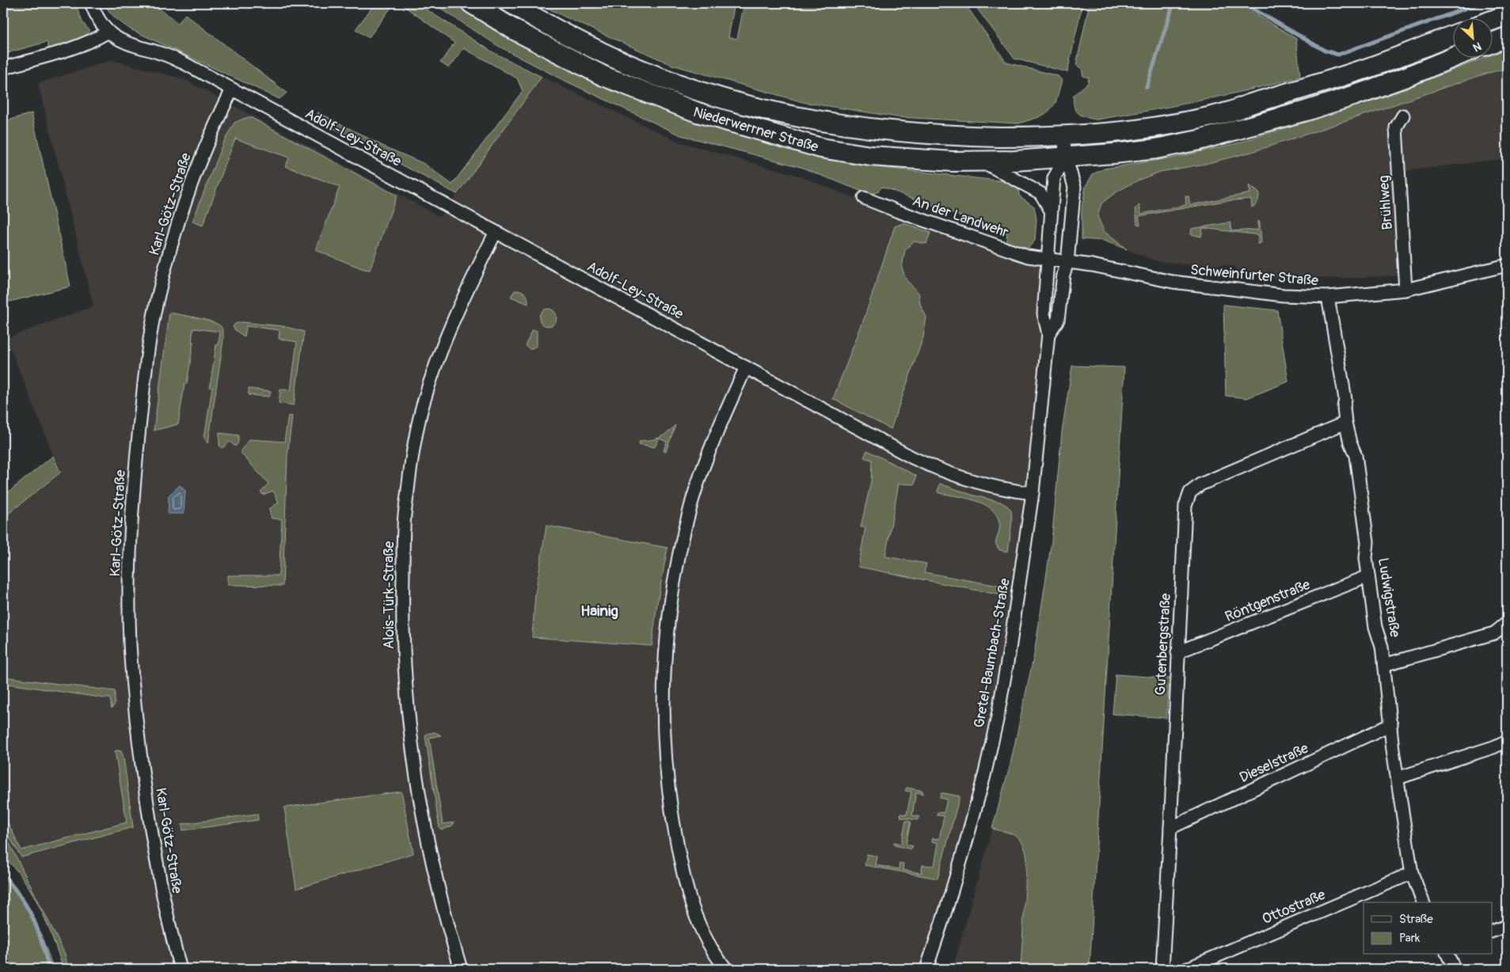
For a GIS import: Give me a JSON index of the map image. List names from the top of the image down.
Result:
{
  "streets": {
    "main road": ["Niederwerrner Straße"],
    "street": [
      "Adolf-Ley-Straße",
      "Brühlweg",
      "Karl-Götz-Straße",
      "An der Landwehr",
      "Schweinfurter Straße",
      "Alois-Türk-Straße",
      "Ludwigstraße",
      "Röntgenstraße",
      "Gutenbergstraße",
      "Gretel-Baumbach-Straße",
      "Dieselstraße",
      "Ottostraße"
    ]
  },
  "crossings": [
    ["Niederwerrner Straße", "Gretel-Baumbach-Straße"],
    ["Adolf-Ley-Straße", "Karl-Götz-Straße"],
    ["Adolf-Ley-Straße", "Alois-Türk-Straße"],
    ["Adolf-Ley-Straße", "Gretel-Baumbach-Straße"],
    ["Brühlweg", "Schweinfurter Straße"],
    ["An der Landwehr", "Gretel-Baumbach-Straße"],
    ["Schweinfurter Straße", "Ludwigstraße"],
    ["Schweinfurter Straße", "Gretel-Baumbach-Straße"],
    ["Ludwigstraße", "Röntgenstraße"],
    ["Ludwigstraße", "Gutenbergstraße"],
    ["Ludwigstraße", "Dieselstraße"],
    ["Ludwigstraße", "Ottostraße"],
    ["Röntgenstraße", "Gutenbergstraße"],
    ["Gutenbergstraße", "Dieselstraße"]
  ],
  "districts": ["Hainig"],
  "legend": ["Straße", "Park"],
  "north": "bottom right"
}
